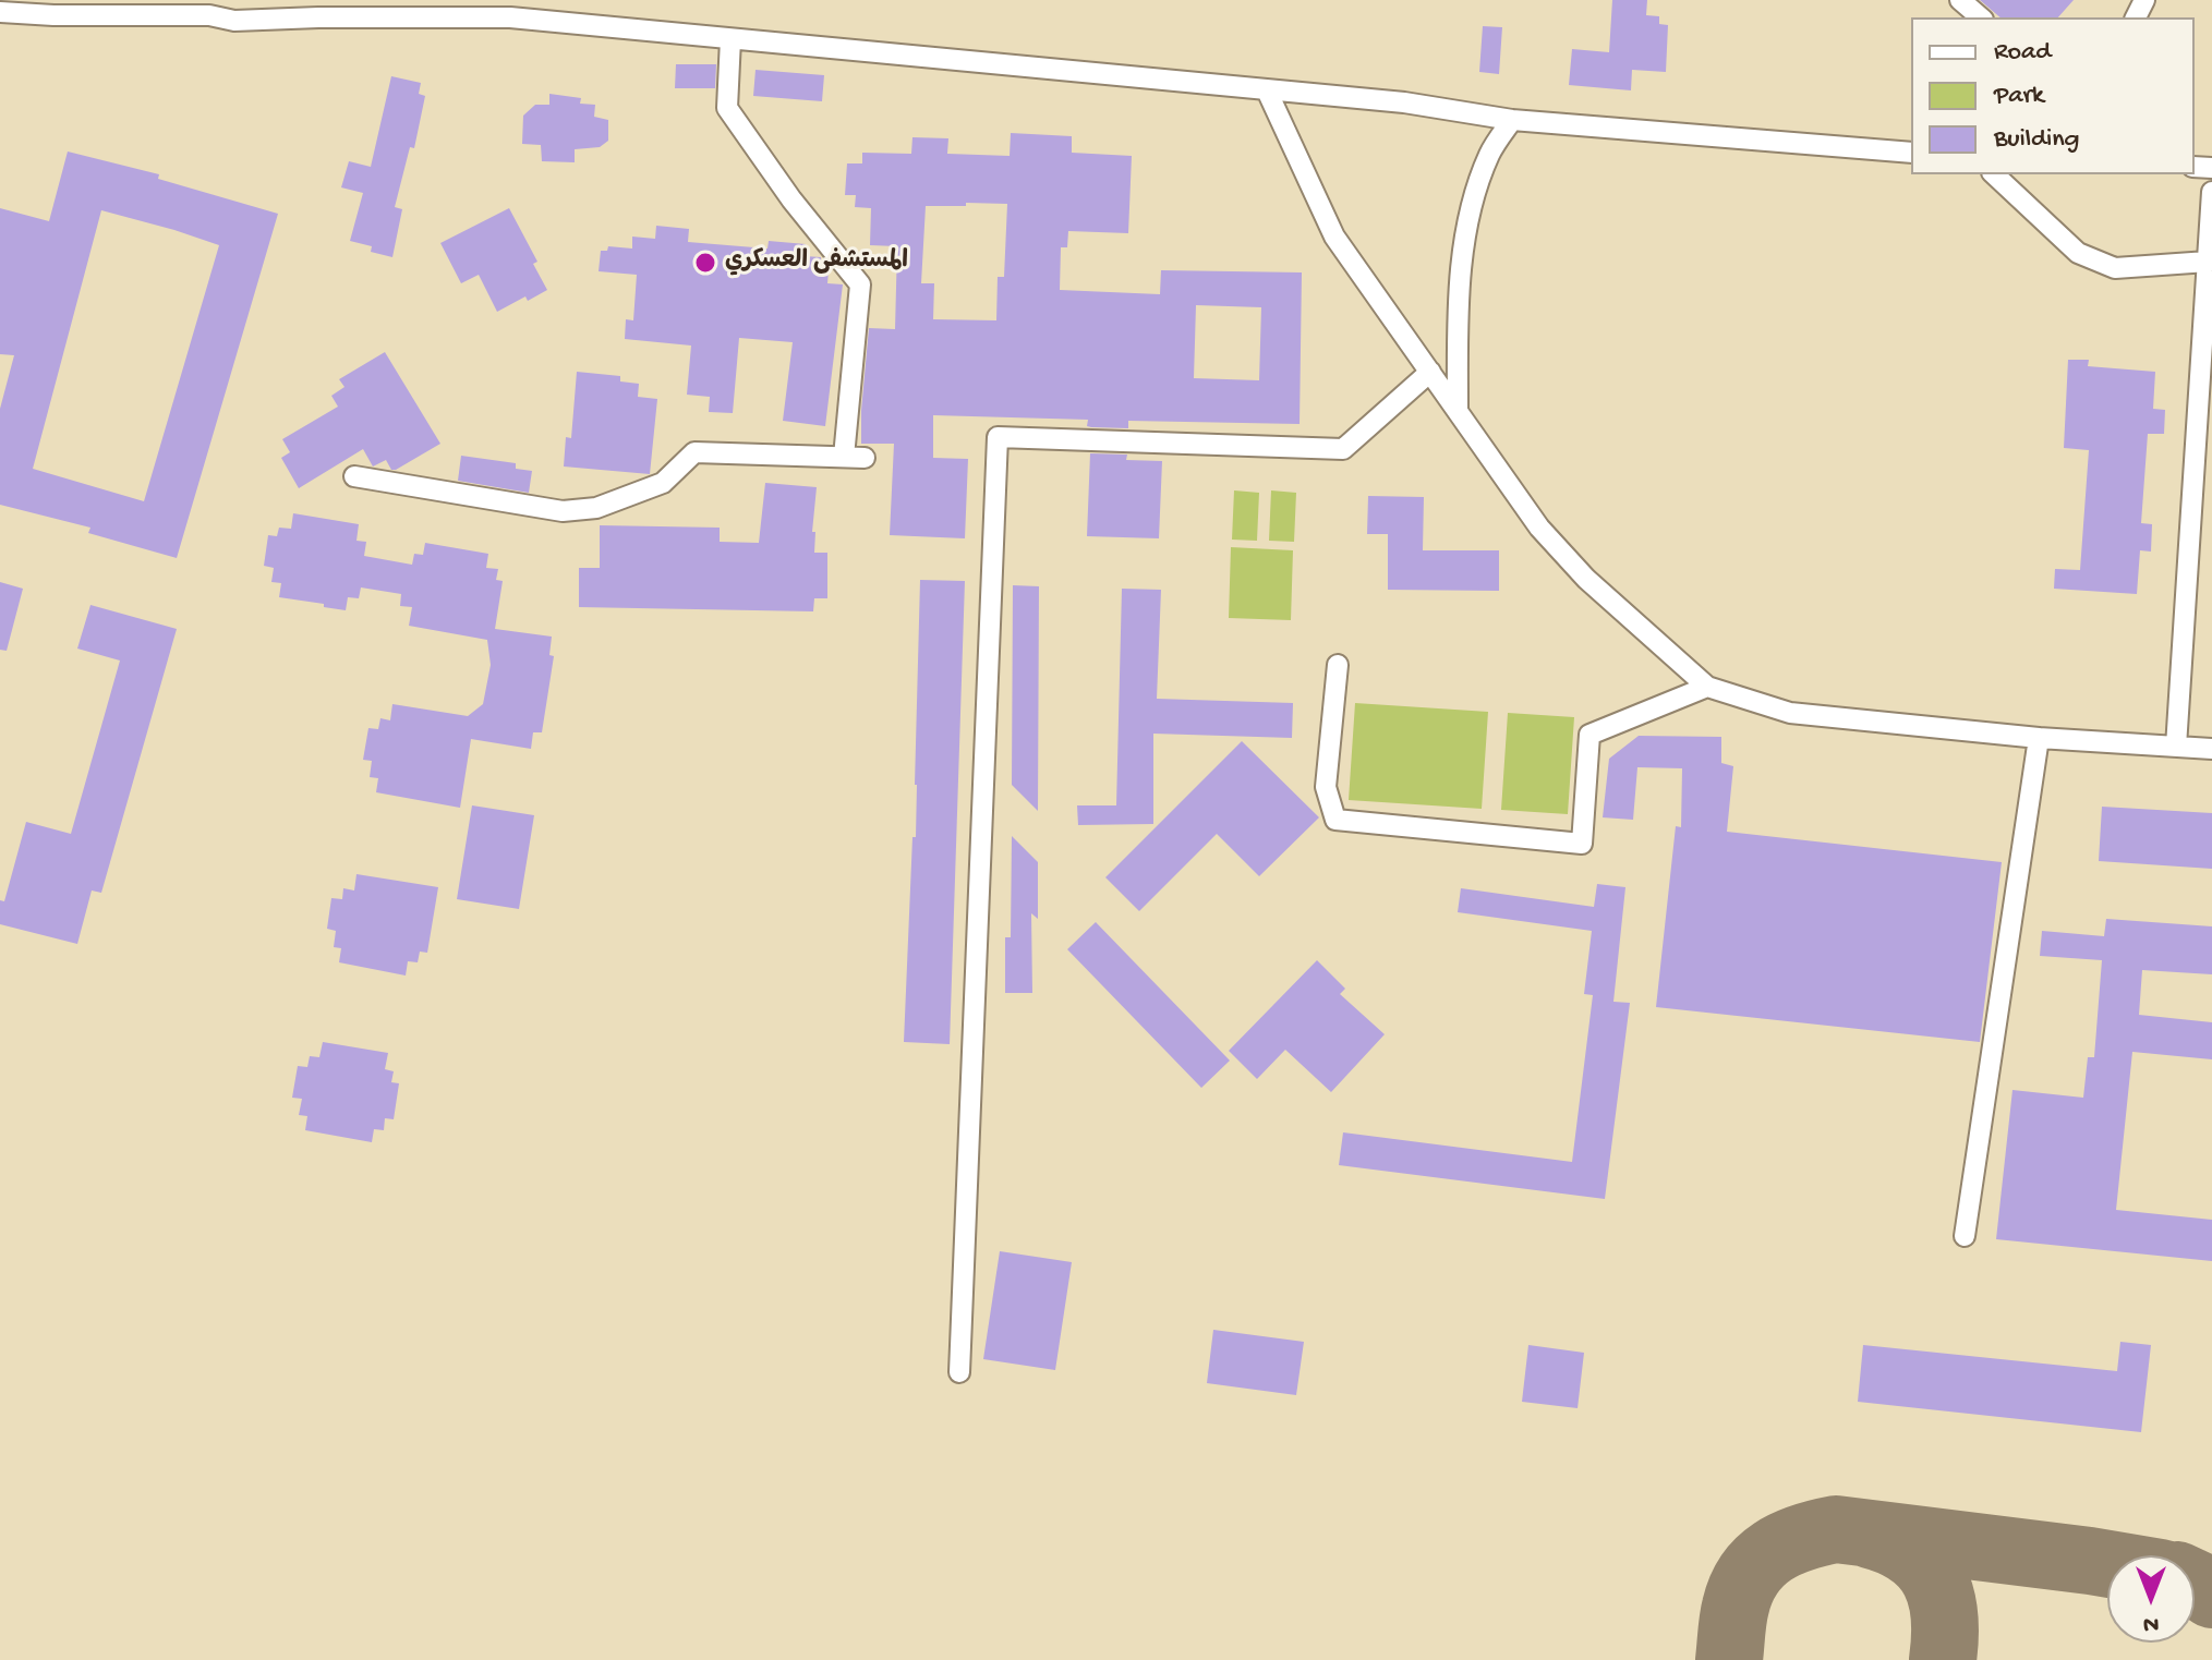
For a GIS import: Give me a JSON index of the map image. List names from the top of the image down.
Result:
{
  "places": ["المستشفى العسكري"],
  "legend": ["Road", "Park", "Building"],
  "north": "bottom"
}
